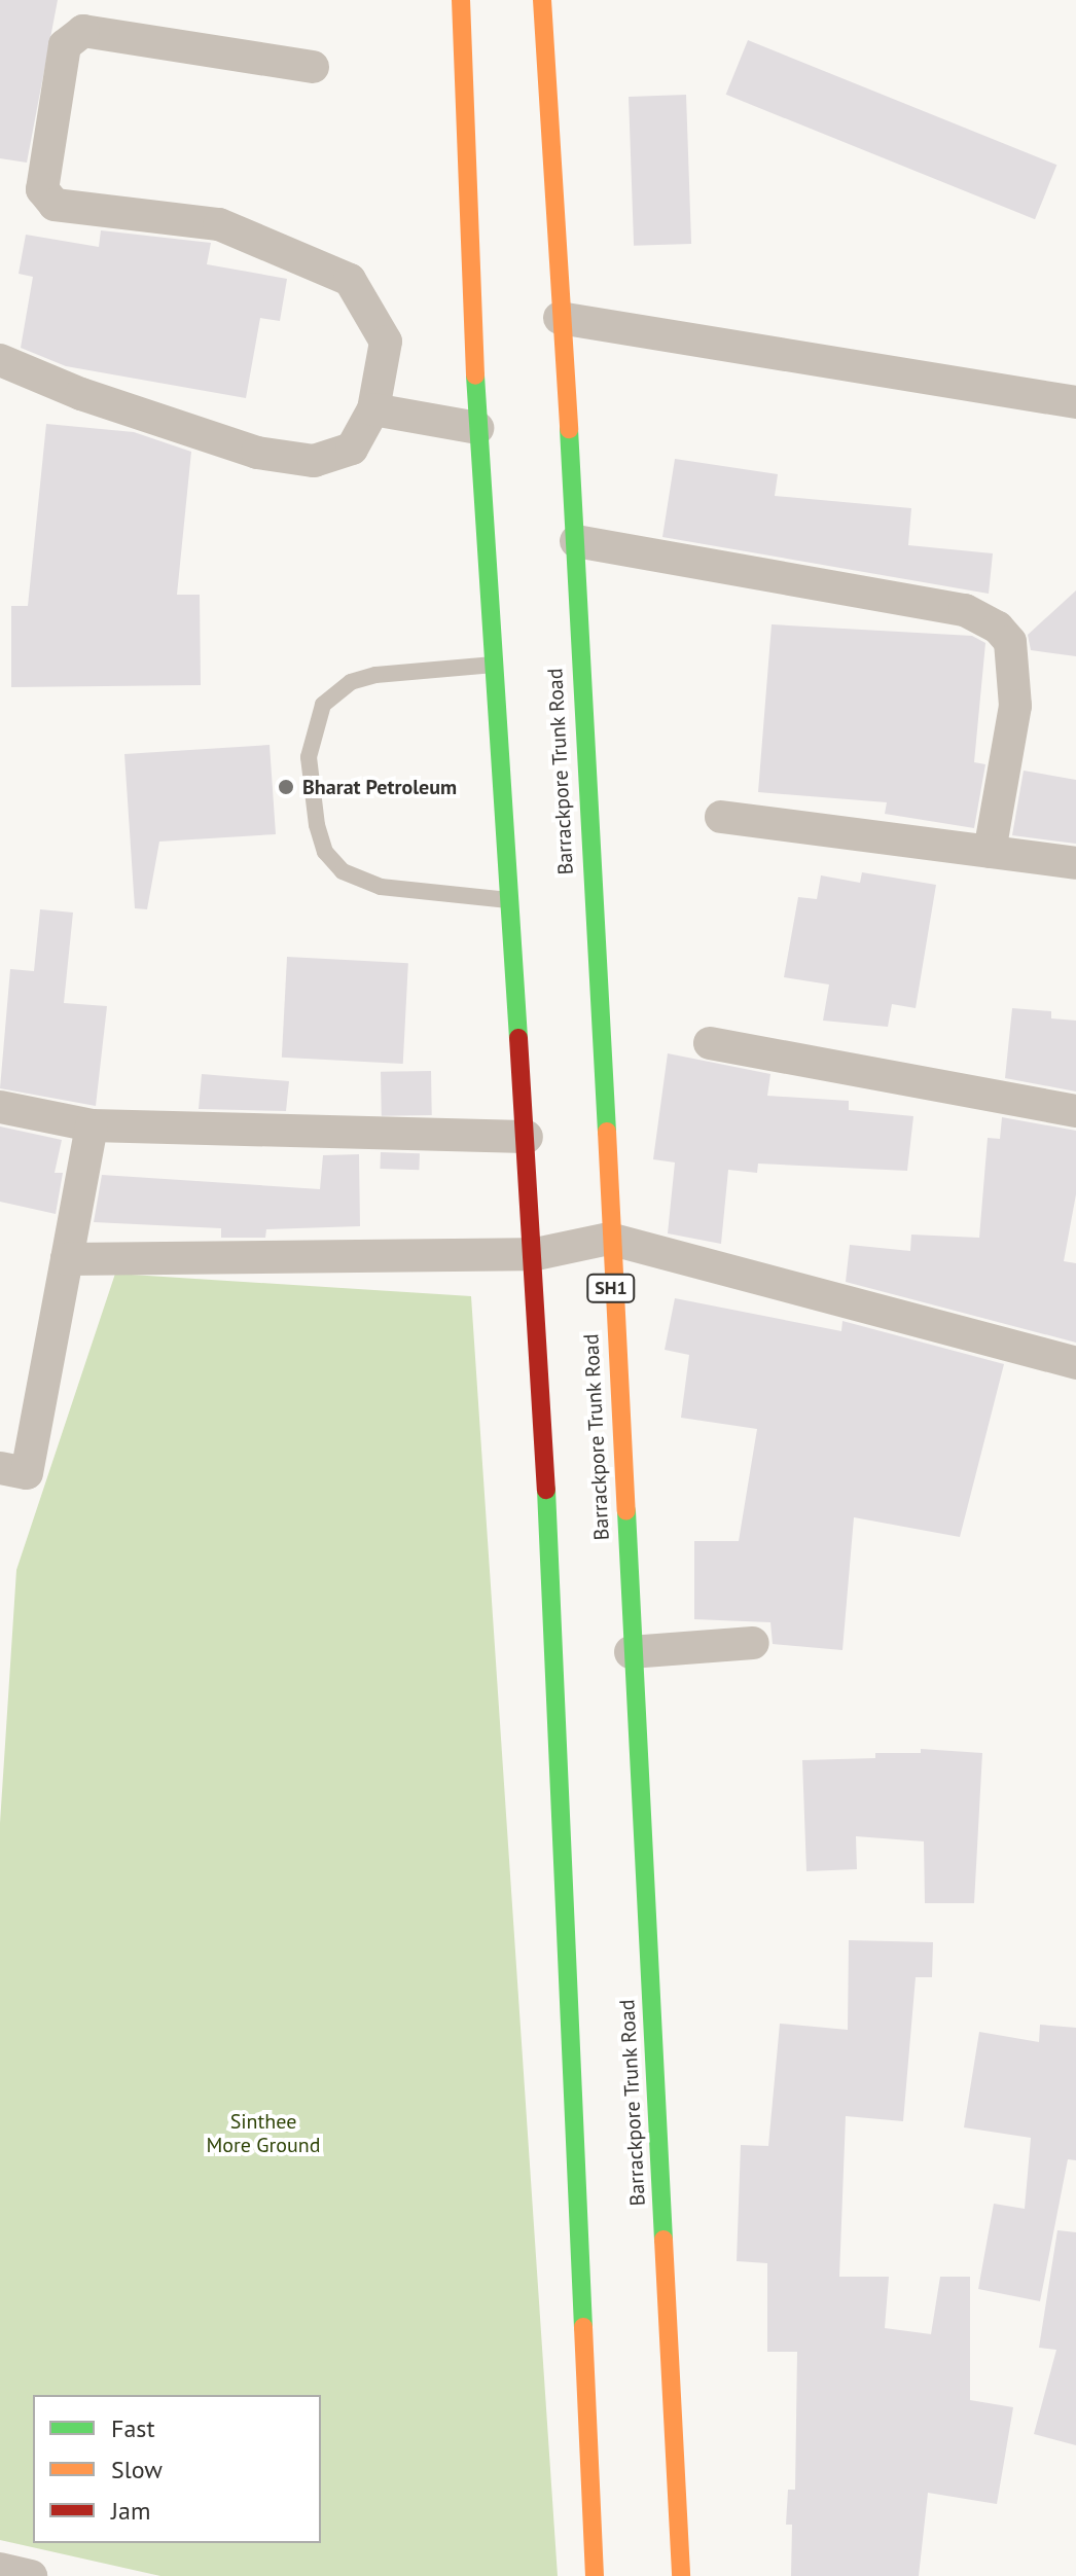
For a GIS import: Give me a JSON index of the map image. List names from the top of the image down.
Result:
{
  "streets": {
    "main road": ["Barrackpore Trunk Road", "SH1"]
  },
  "parks": ["Sinthee More Ground"],
  "places": ["Bharat Petroleum"],
  "legend": ["Fast", "Slow", "Jam"]
}
